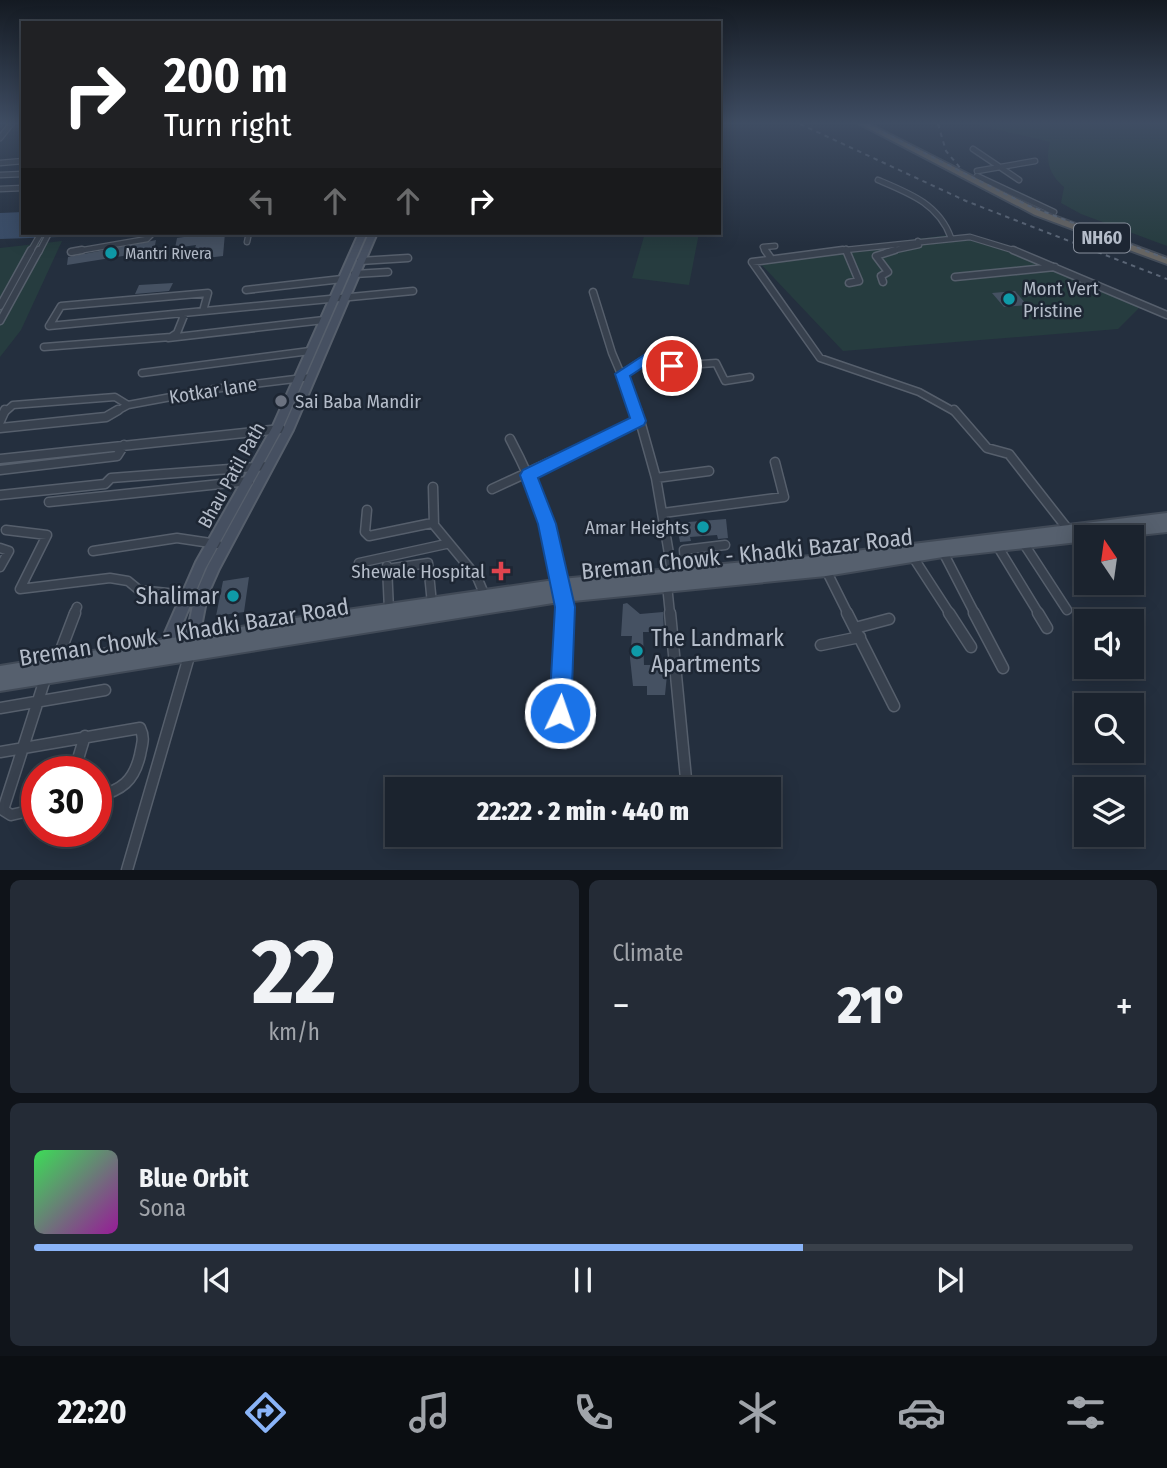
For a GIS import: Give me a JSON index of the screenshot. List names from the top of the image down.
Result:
{
  "streets": {
    "highway": ["NH60"],
    "main road": ["Bhau Patil Path", "Breman Chowk - Khadki Bazar Road"],
    "street": ["Kotkar lane"]
  },
  "crossings": [
    ["Kotkar lane", "Bhau Patil Path"],
    ["Bhau Patil Path", "Breman Chowk - Khadki Bazar Road"]
  ],
  "places": {
    "other": [
      "Mantri Rivera",
      "Mont Vert Pristine",
      "Sai Baba Mandir",
      "Amar Heights",
      "Shalimar",
      "The Landmark Apartments"
    ],
    "health": ["Shewale Hospital"]
  },
  "north": "top",
  "page": {
    "turn": ["200 m", "Turn right"],
    "limit": "30",
    "trip": "22:22 · 2 min · 440 m",
    "tile": [
      ["22", "km/h"],
      "Climate"
    ],
    "heat": ["−", "21°", "+"],
    "song": ["Blue Orbit", "Sona"],
    "tabs": "22:20"
  }
}
